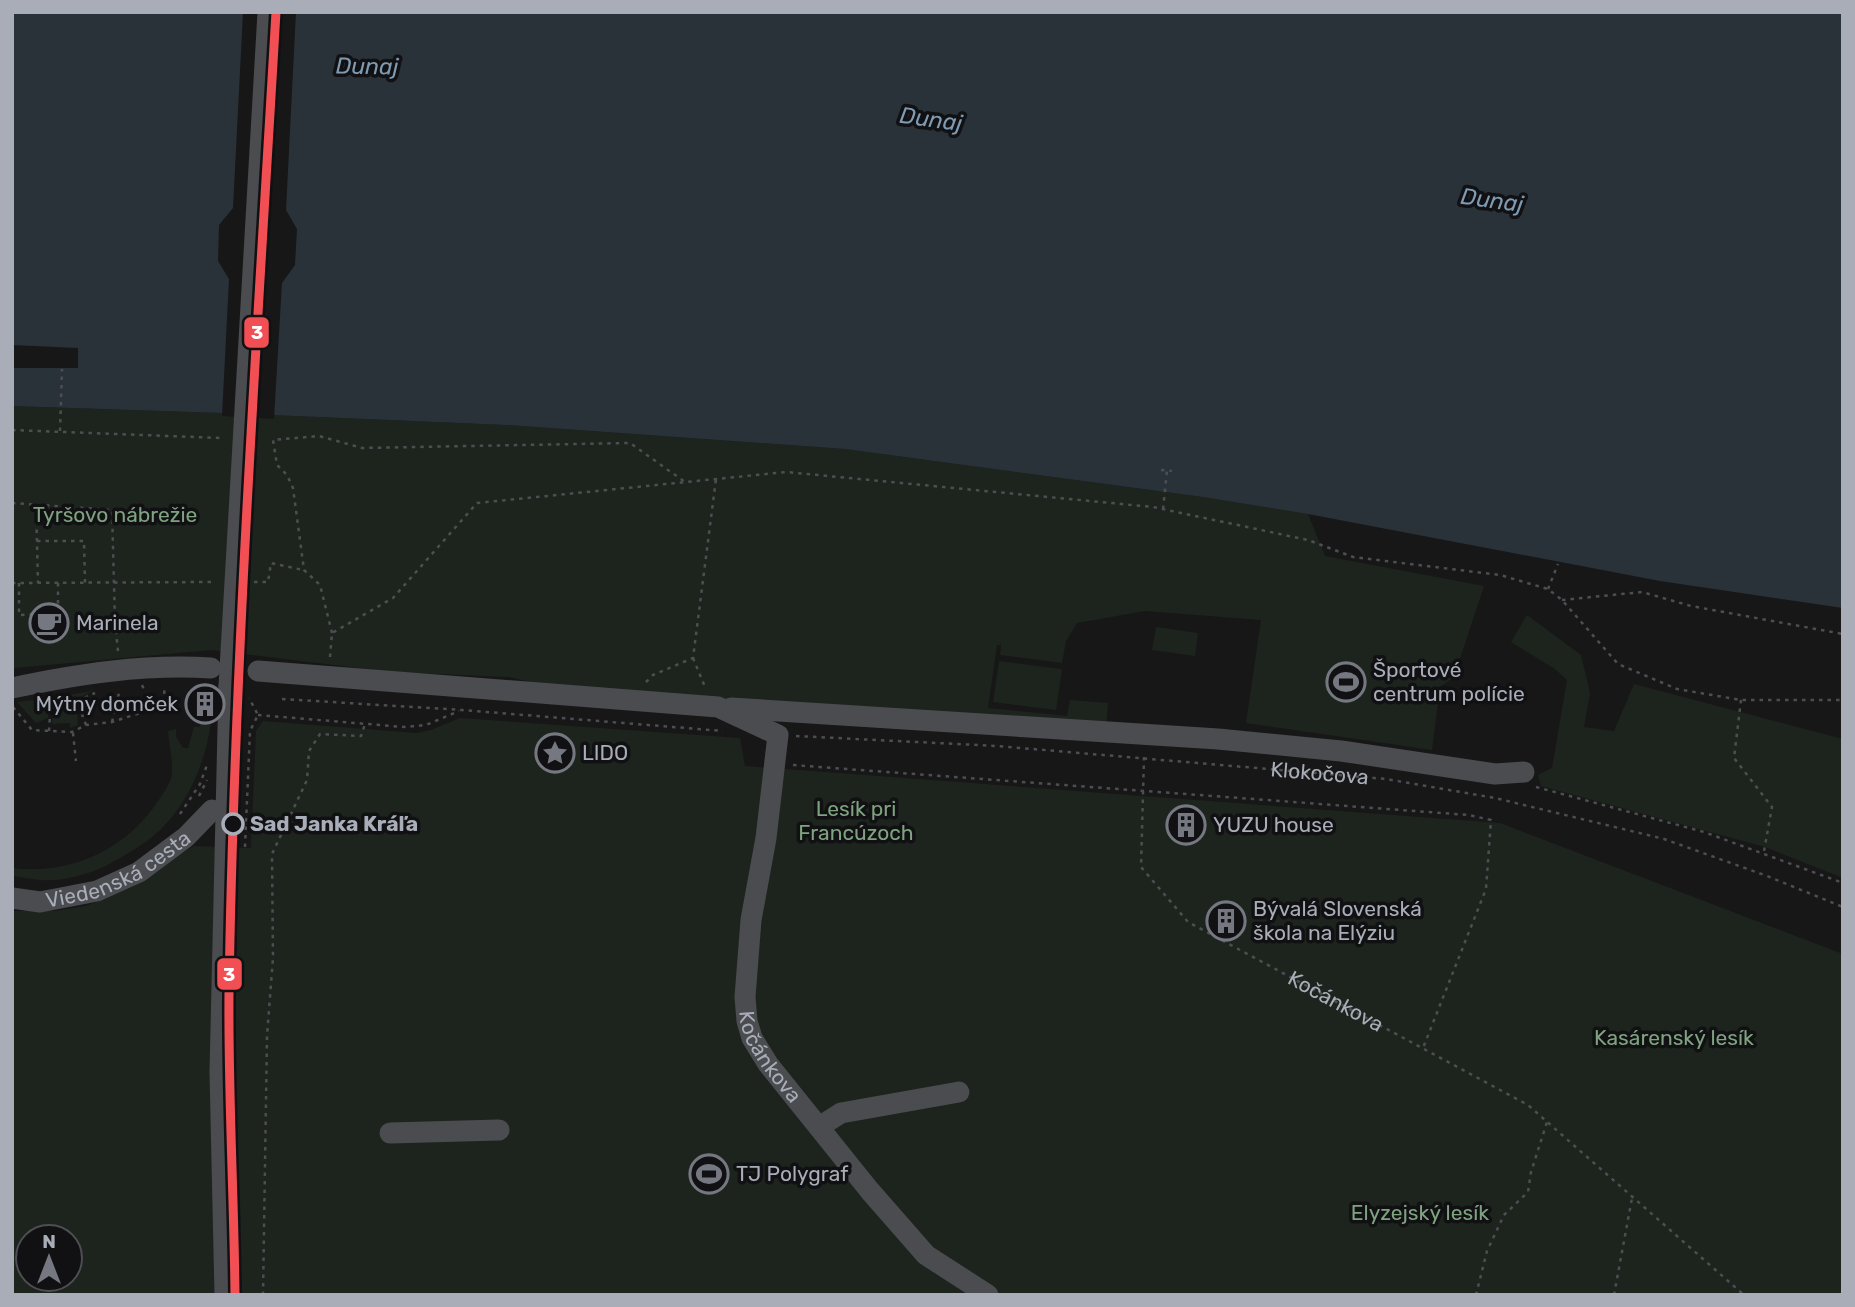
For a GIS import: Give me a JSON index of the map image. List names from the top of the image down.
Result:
{
  "streets": {
    "street": ["Klokočova", "Viedenská cesta", "Kočánkova"]
  },
  "crossings": [
    ["Klokočova", "Kočánkova"]
  ],
  "water": ["Dunaj"],
  "parks": [
    "Tyršovo nábrežie",
    "Lesík pri Francúzoch",
    "Kasárenský lesík",
    "Elyzejský lesík"
  ],
  "places": {
    "cafe": ["Marinela"],
    "sports": ["Športové centrum polície", "TJ Polygraf"],
    "building": ["Mýtny domček", "YUZU house", "Bývalá Slovenská škola na Elýziu"],
    "place": ["LIDO"],
    "other": ["Sad Janka Kráľa"]
  },
  "lines": ["transit line 3"],
  "north": "top"
}
